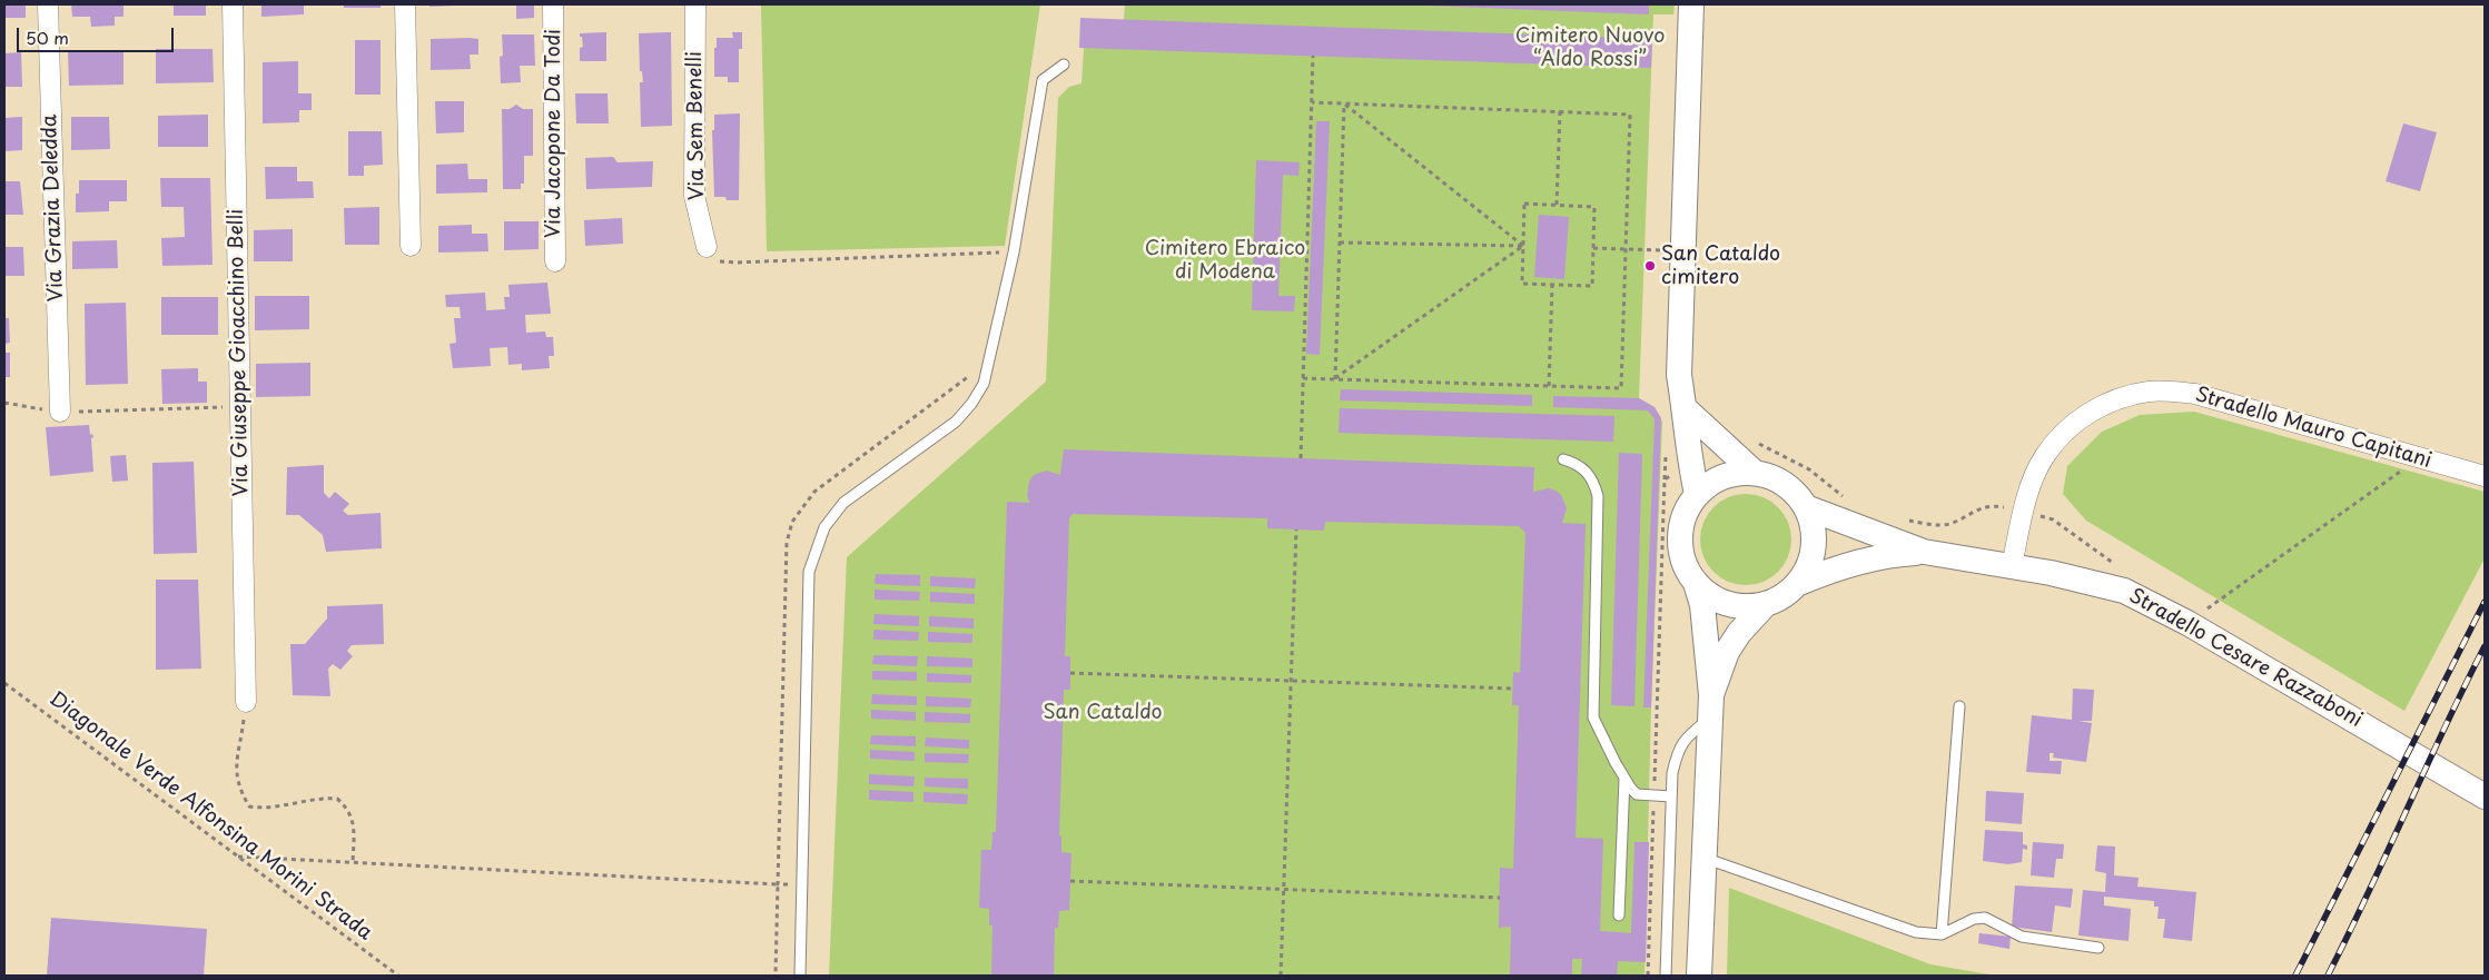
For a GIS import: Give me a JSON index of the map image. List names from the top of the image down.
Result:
{
  "streets": {
    "street": [
      "Via Sem Benelli",
      "Via Jacopone Da Todi",
      "Via Grazia Deledda",
      "Via Giuseppe Gioacchino Belli",
      "Stradello Mauro Capitani",
      "Stradello Cesare Razzaboni"
    ],
    "path": ["Diagonale Verde Alfonsina Morini Strada"]
  },
  "crossings": [
    ["Stradello Mauro Capitani", "Stradello Cesare Razzaboni"]
  ],
  "parks": ["Cimitero Nuovo “Aldo Rossi”", "Cimitero Ebraico di Modena", "San Cataldo"],
  "places": ["San Cataldo cimitero"],
  "scale_bar": "50 m"
}
